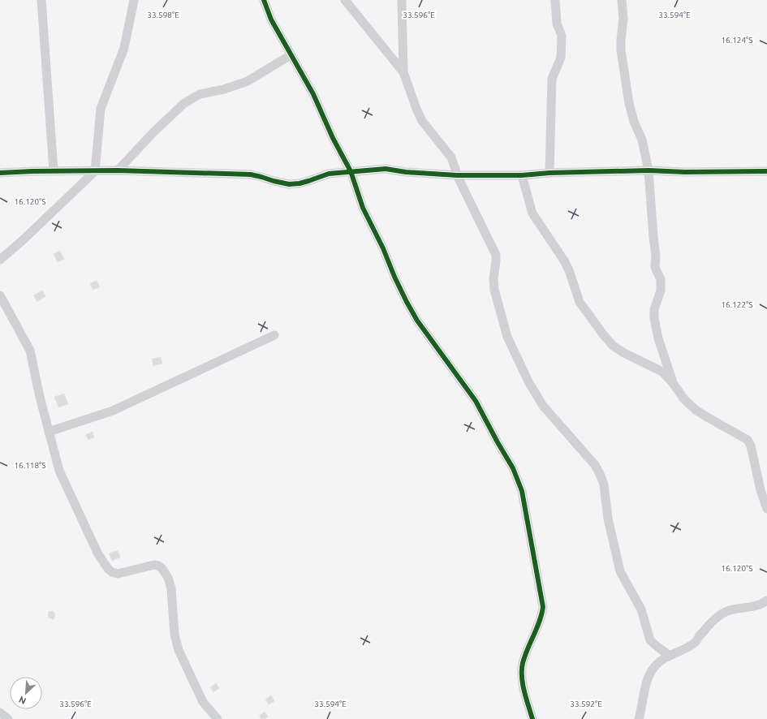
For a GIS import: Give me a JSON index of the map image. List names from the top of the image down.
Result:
{
  "north": "bottom left",
  "coordinates": [
    "33.598°E",
    "33.596°E",
    "33.594°E",
    "16.124°S",
    "16.120°S",
    "16.122°S",
    "16.118°S",
    "33.592°E"
  ]
}
